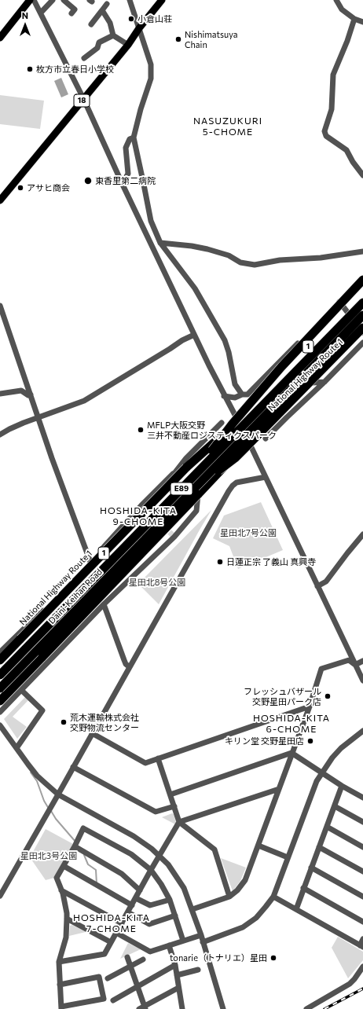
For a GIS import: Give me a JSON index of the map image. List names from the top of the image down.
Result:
{
  "streets": {
    "highway": [
      "1",
      "National Highway Route 1",
      "E89",
      "Daini-Keihan Road"
    ],
    "main road": ["18"]
  },
  "crossings": [
    ["National Highway Route 1", "Daini-Keihan Road"]
  ],
  "districts": [
    "NASUZUKURI 5-CHOME",
    "HOSHIDA-KITA 9-CHOME",
    "HOSHIDA-KITA 6-CHOME",
    "HOSHIDA-KITA 7-CHOME"
  ],
  "parks": ["星田北7号公園", "星田北8号公園", "星田北3号公園"],
  "places": [
    "小倉山荘",
    "Nishimatsuya Chain",
    "枚方市立春日小学校",
    "東香里第二病院",
    "アサヒ商会",
    "MFLP大阪交野 三井不動産ロジスティクスパーク",
    "日蓮正宗 了義山 真興寺",
    "フレッシュバザール 交野星田パーク店",
    "荒木運輸株式会社 交野物流センター",
    "キリン堂 交野星田店",
    "tonarie（トナリエ）星田"
  ],
  "north": "top"
}
